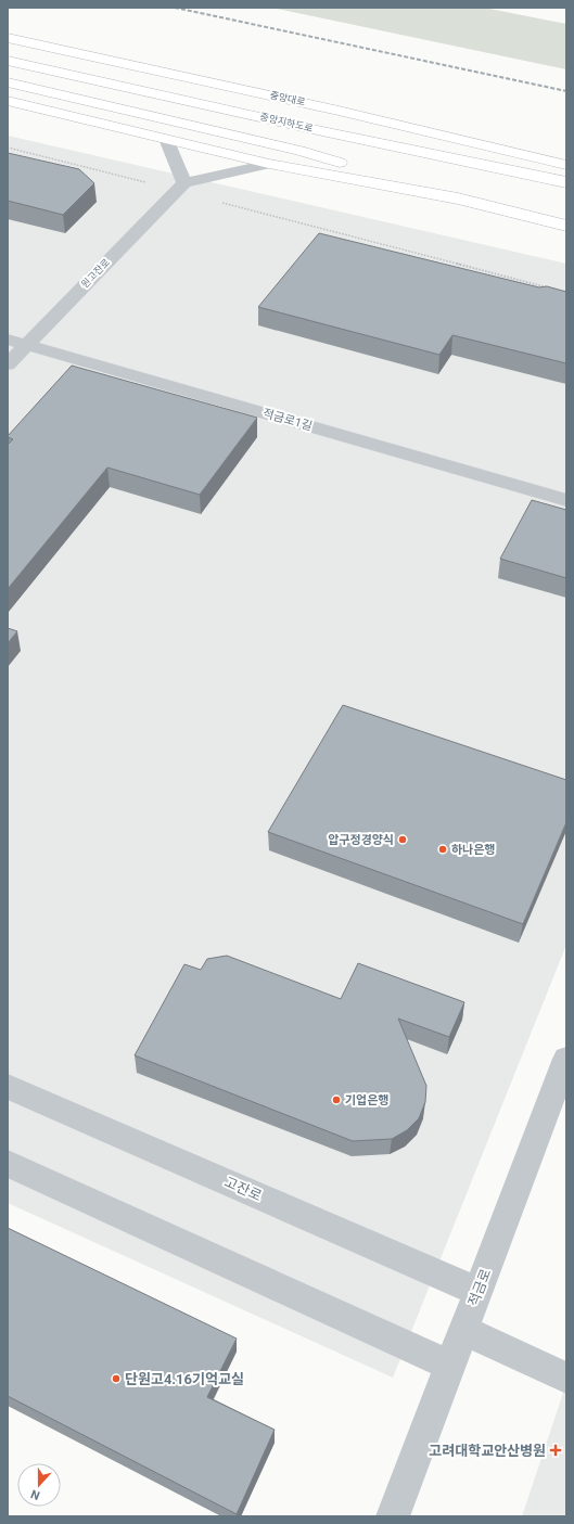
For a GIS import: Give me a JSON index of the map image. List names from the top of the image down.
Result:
{
  "streets": {
    "main road": ["중앙대로", "중앙지하도로"],
    "street": [
      "원고잔로",
      "적금로1길",
      "고잔로",
      "적금로"
    ]
  },
  "crossings": [
    ["원고잔로", "적금로1길"],
    ["고잔로", "적금로"]
  ],
  "places": {
    "other": [
      "압구정경양식",
      "하나은행",
      "기업은행",
      "단원고4.16기억교실"
    ],
    "health": ["고려대학교안산병원"]
  },
  "north": "bottom"
}
